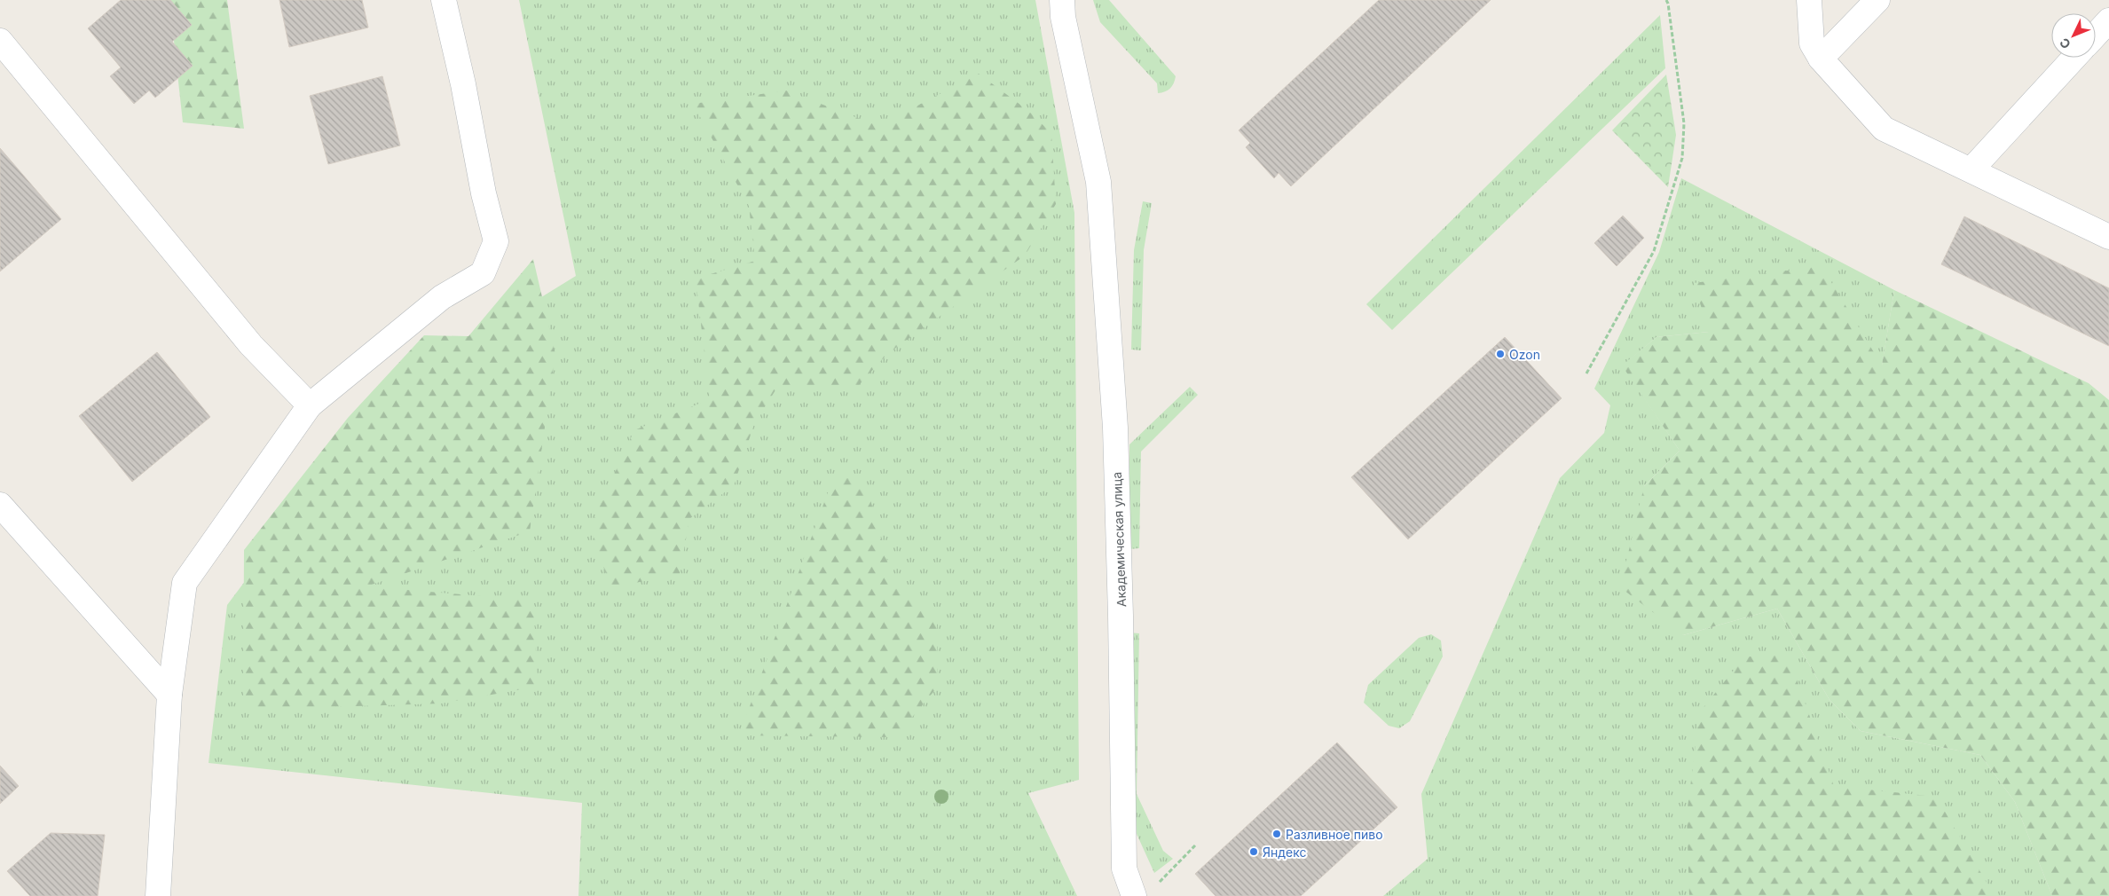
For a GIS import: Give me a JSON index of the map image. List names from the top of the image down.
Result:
{
  "streets": {
    "street": ["Академическая улица"]
  },
  "places": ["Ozon", "Разливное пиво", "Яндекс"],
  "north": "bottom left"
}
